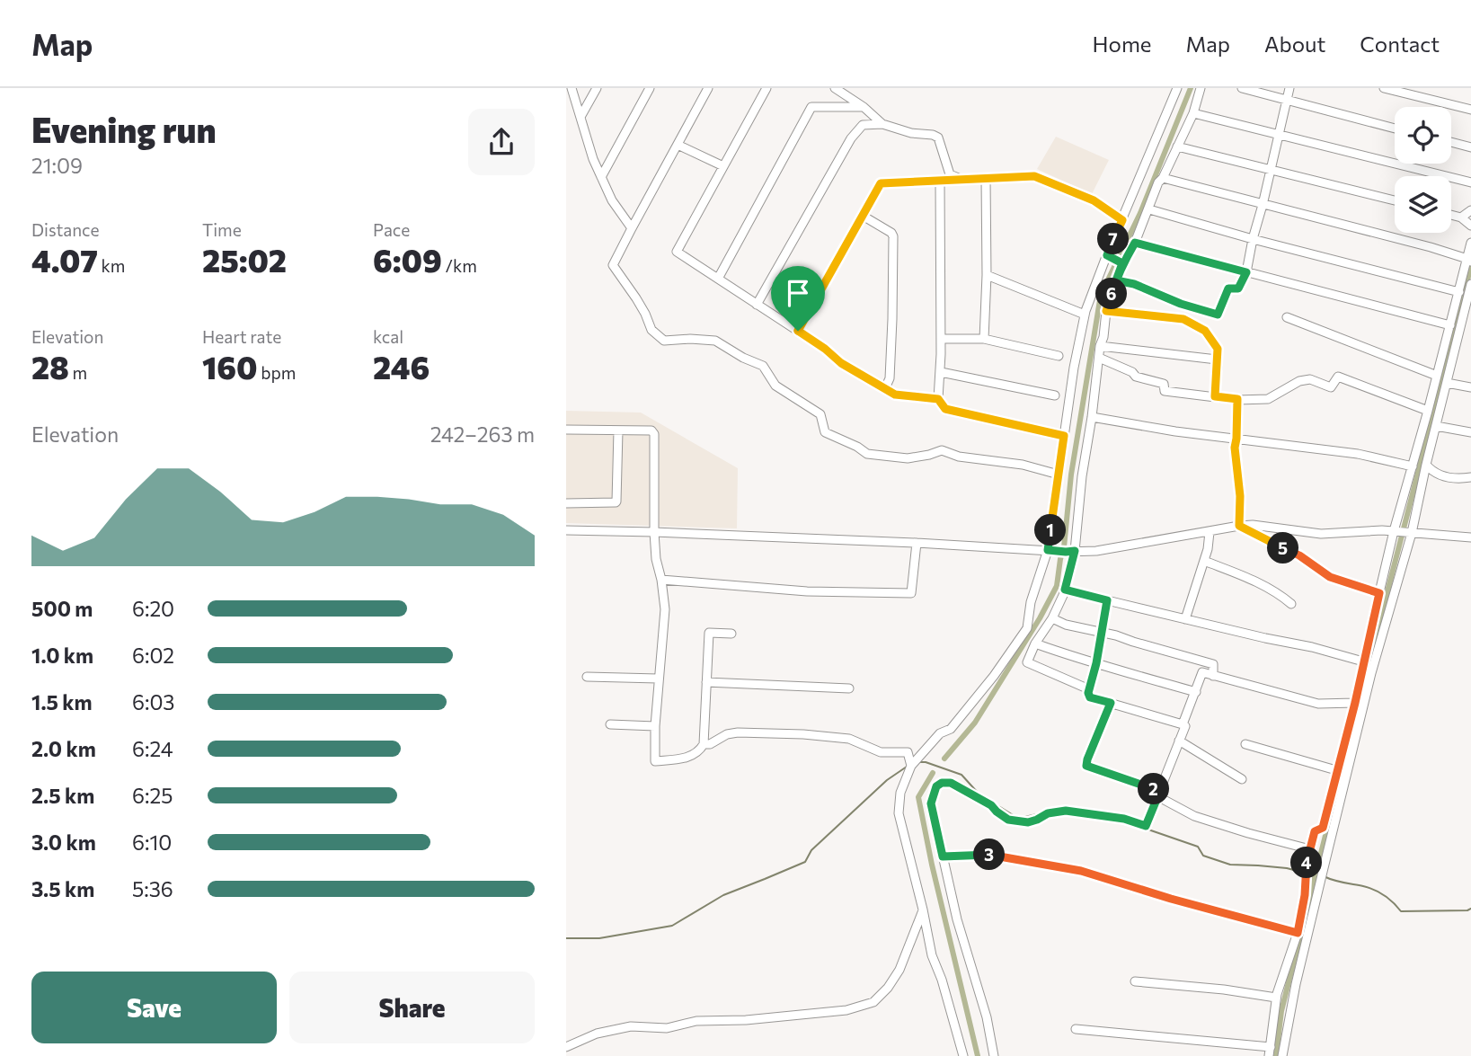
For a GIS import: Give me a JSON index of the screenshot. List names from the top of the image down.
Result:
{
  "page": {
    "header": "Map",
    "nav": [
      "Home",
      "Map",
      "About",
      "Contact"
    ],
    "heading": ["Evening run", "21:09"],
    "stats": [
      ["Distance", "4.07 km"],
      ["Time", "25:02"],
      ["Pace", "6:09 /km"],
      ["Elevation", "28 m"],
      ["Heart rate", "160 bpm"],
      ["kcal", "246"]
    ],
    "pins": [
      "7",
      "6",
      "1",
      "5",
      "2",
      "3",
      "4"
    ],
    "chart": ["Elevation", "242–263 m"],
    "list": [
      {
        "name": "500 m",
        "note": "6:20"
      },
      {
        "name": "1.0 km",
        "note": "6:02"
      },
      {
        "name": "1.5 km",
        "note": "6:03"
      },
      {
        "name": "2.0 km",
        "note": "6:24"
      },
      {
        "name": "2.5 km",
        "note": "6:25"
      },
      {
        "name": "3.0 km",
        "note": "6:10"
      },
      {
        "name": "3.5 km",
        "note": "5:36"
      }
    ],
    "buttons": ["Save", "Share"]
  }
}
